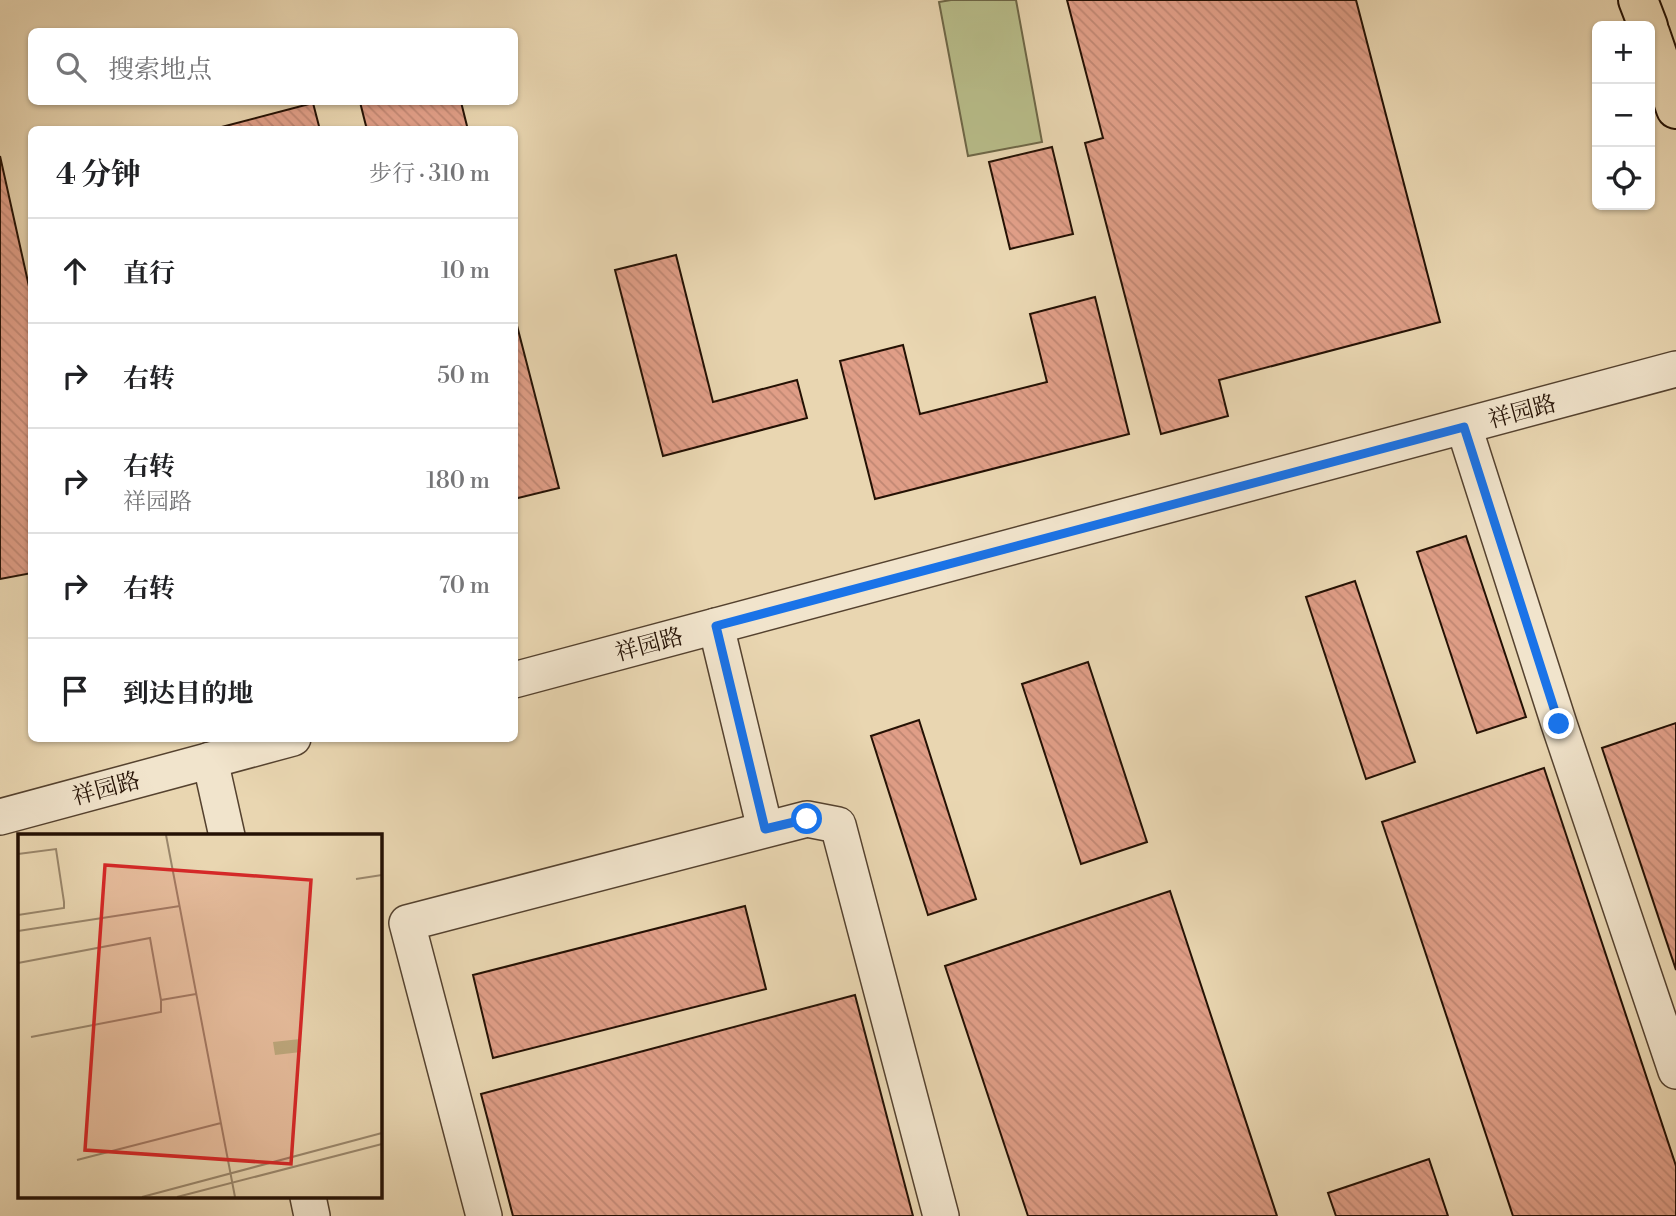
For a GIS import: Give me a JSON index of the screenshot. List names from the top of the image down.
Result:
{
  "streets": {
    "street": ["祥园路"]
  },
  "page": {
    "map_buttons": ["+", "−"],
    "search": "搜索地点",
    "heading": ["4 分钟", "步行 · 310 m"],
    "list": [
      ["直行", "10 m"],
      ["右转", "50 m"],
      ["右转", "祥园路", "180 m"],
      ["右转", "70 m"],
      "到达目的地"
    ]
  }
}
